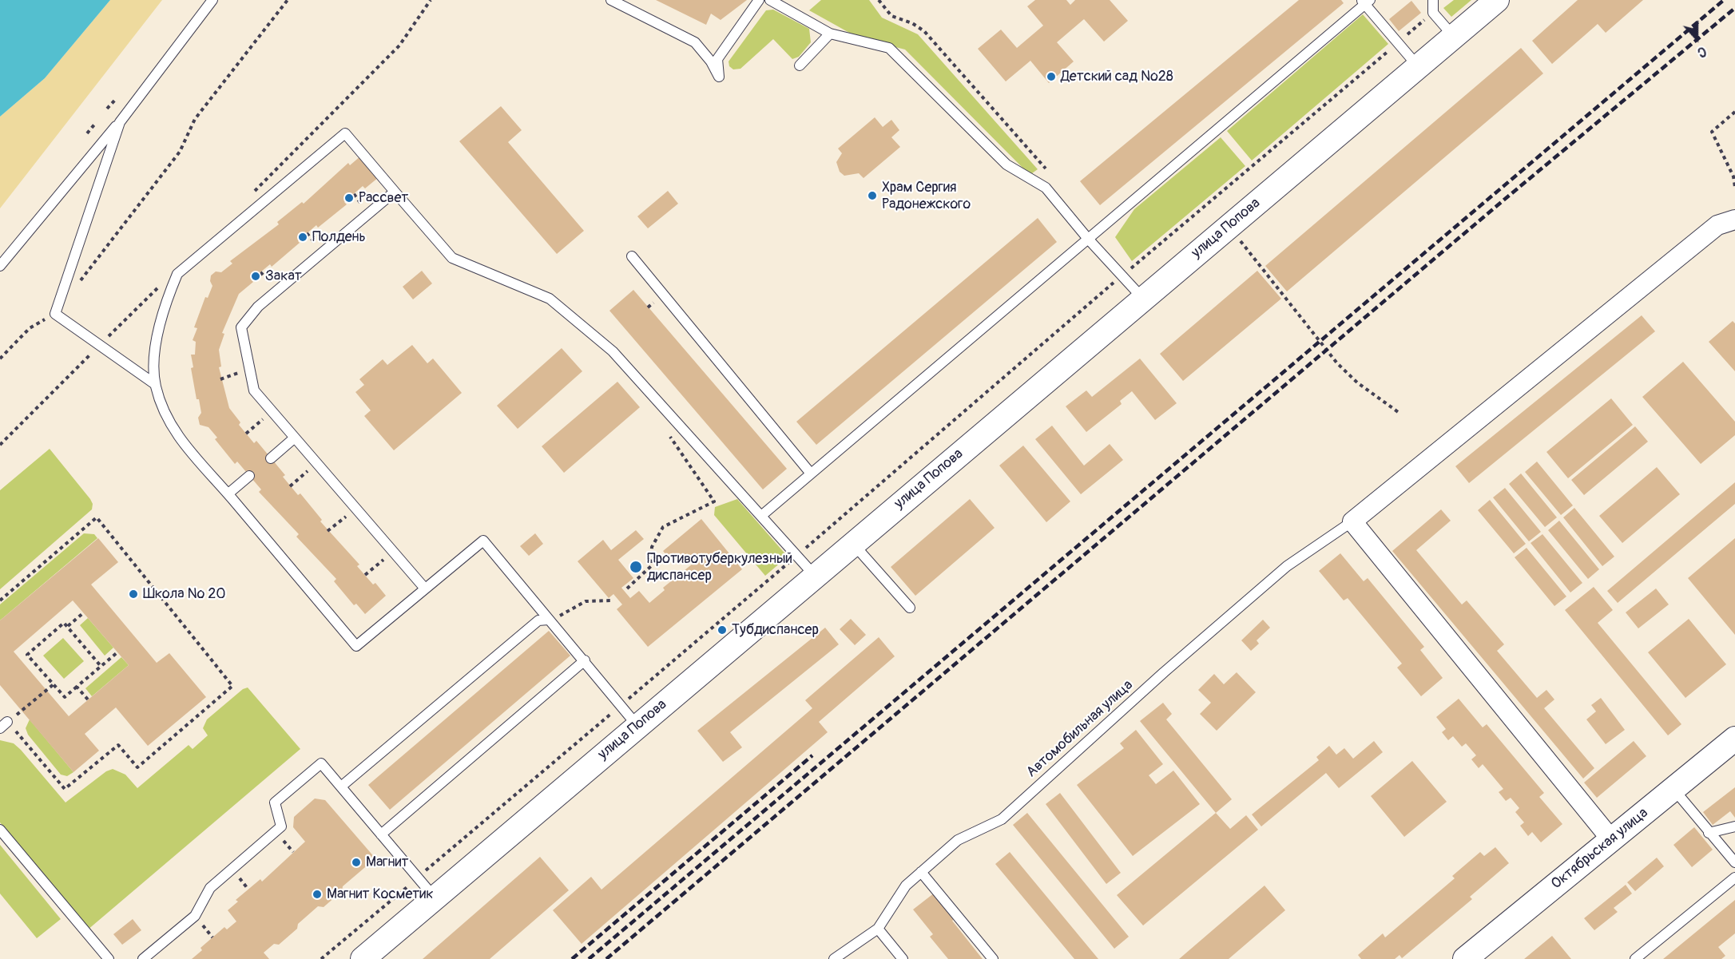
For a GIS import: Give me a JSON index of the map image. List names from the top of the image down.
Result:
{
  "streets": {
    "street": ["улица Попова", "Октябрьская улица"],
    "lane": ["Автомобильная улица"]
  },
  "places": [
    "Детский сад №28",
    "Храм Сергия Радонежского",
    "Рассвет",
    "Полдень",
    "Закат",
    "Противотуберкулезный диспансер",
    "Школа № 20",
    "Тубдиспансер",
    "Магнит",
    "Магнит Косметик"
  ],
  "north": "bottom"
}
